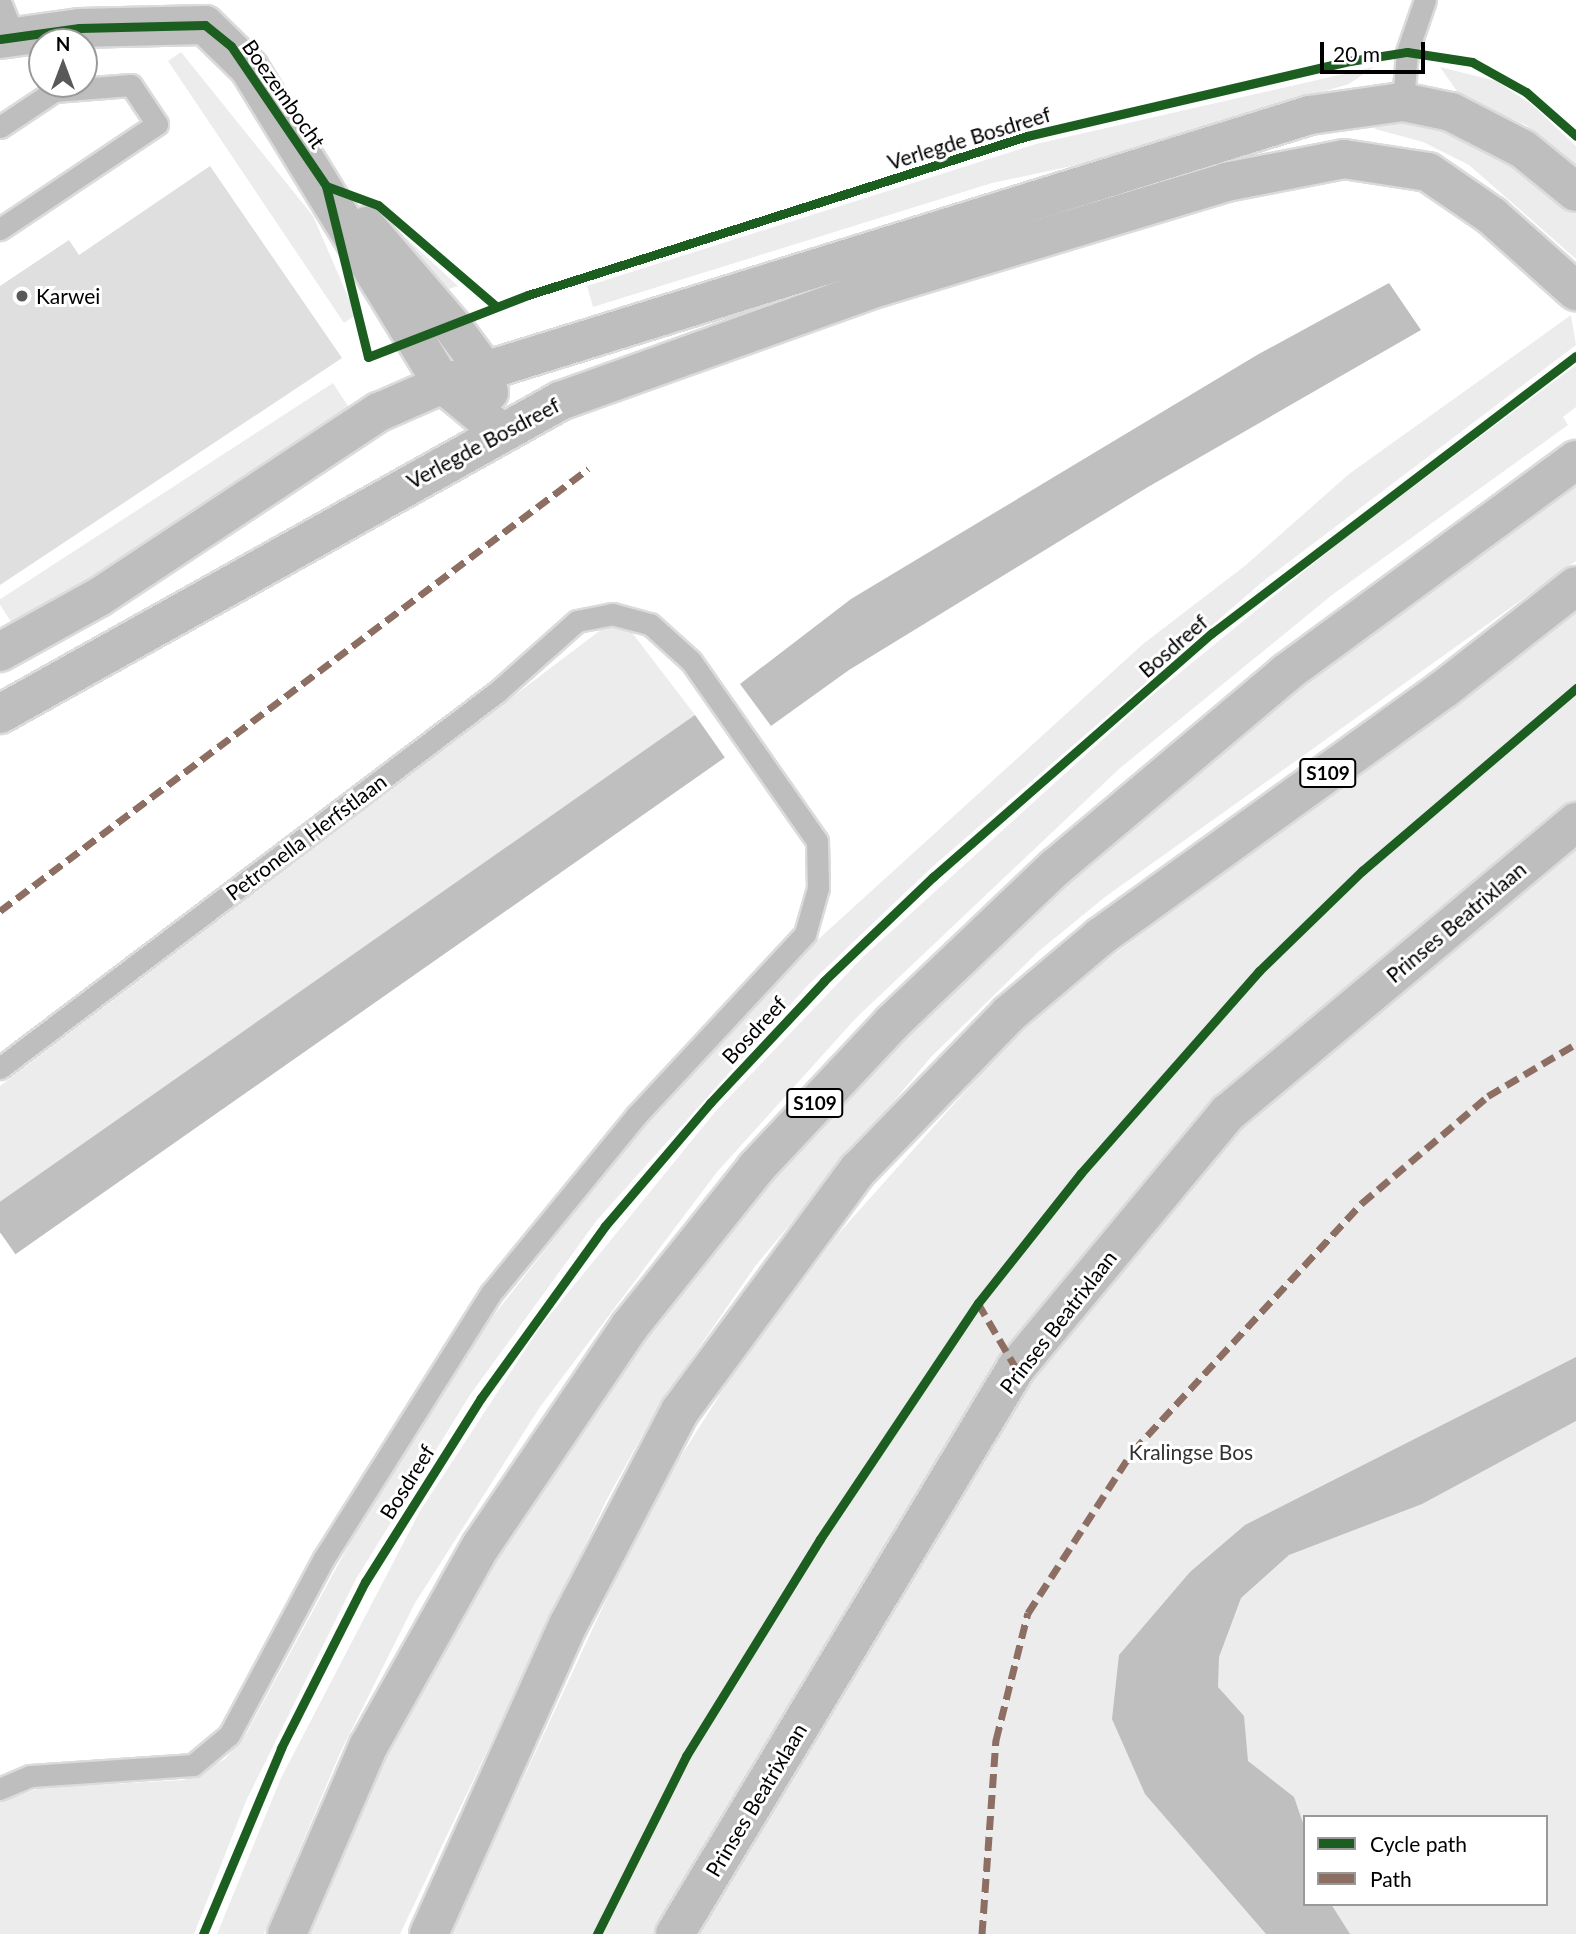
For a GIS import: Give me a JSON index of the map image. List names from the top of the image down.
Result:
{
  "streets": {
    "main road": [
      "Boezembocht",
      "Verlegde Bosdreef",
      "S109",
      "Prinses Beatrixlaan"
    ],
    "lane": ["Petronella Herfstlaan"],
    "cycle path": ["Bosdreef"]
  },
  "crossings": [
    ["Boezembocht", "Verlegde Bosdreef"]
  ],
  "parks": ["Kralingse Bos"],
  "places": ["Karwei"],
  "legend": ["Cycle path", "Path"],
  "scale_bar": "20 m",
  "north": "top"
}
